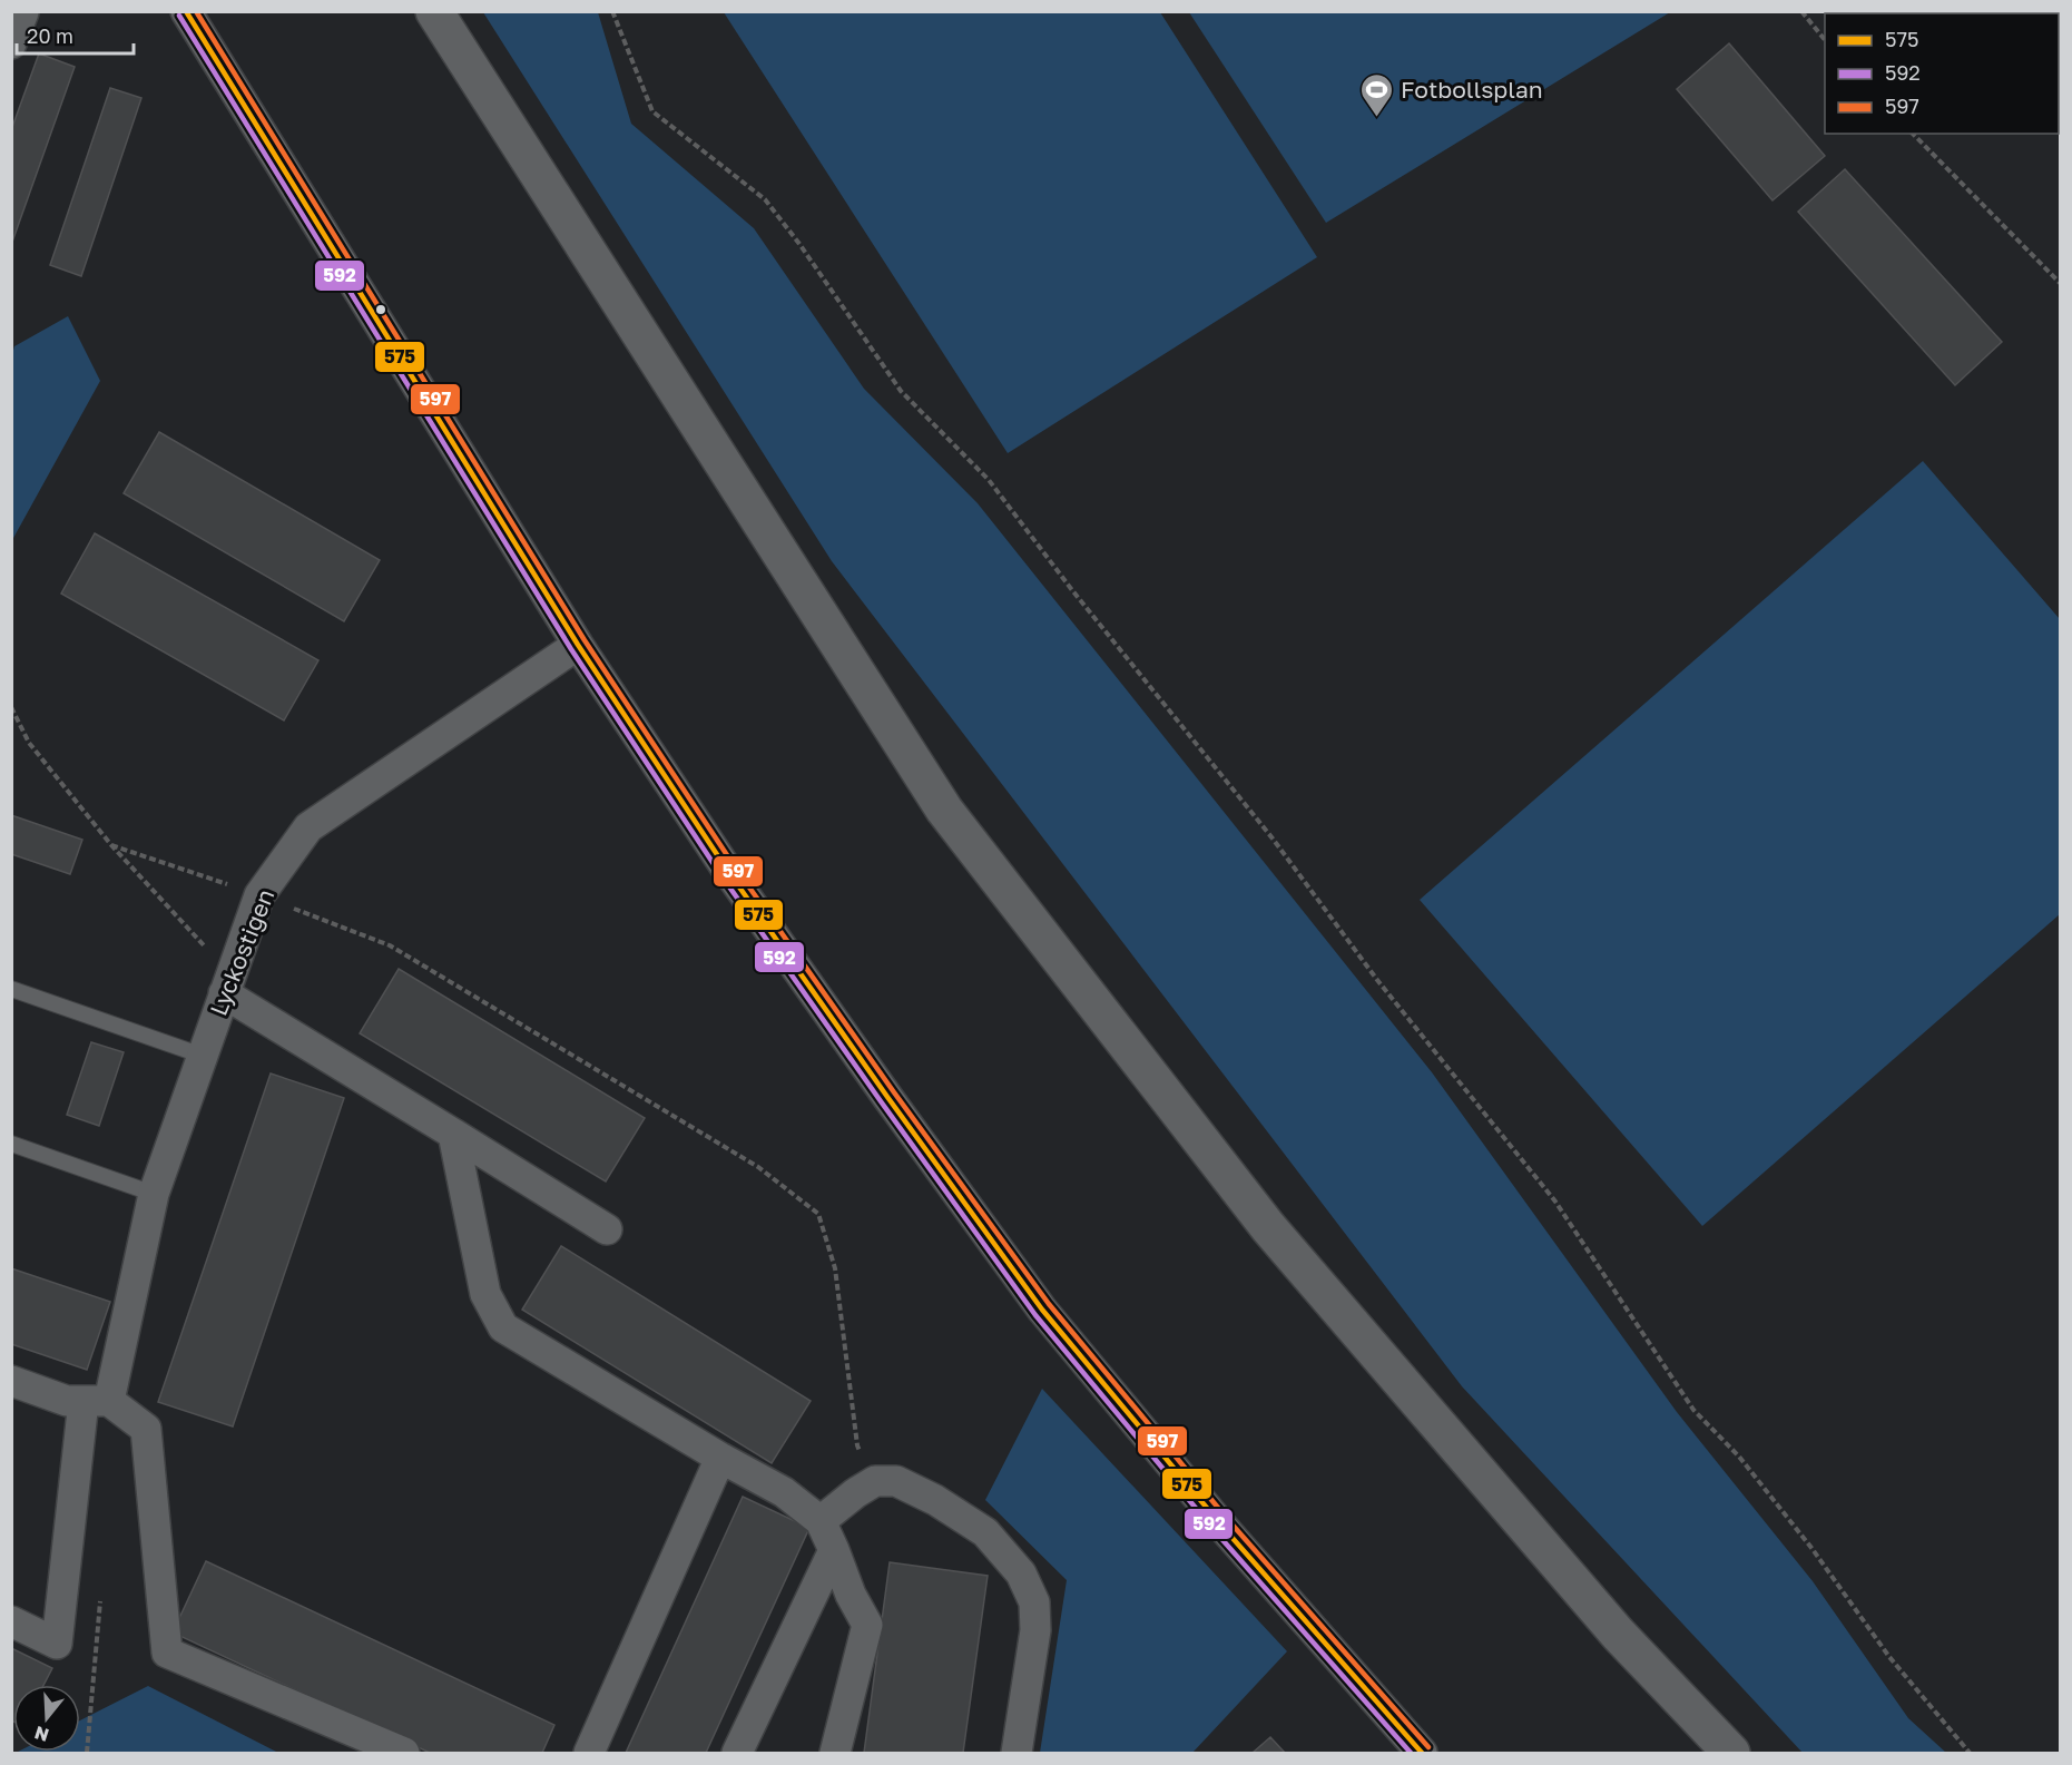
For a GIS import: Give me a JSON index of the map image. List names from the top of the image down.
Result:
{
  "streets": {
    "street": ["Lyckostigen"]
  },
  "places": {
    "sports": ["Fotbollsplan"]
  },
  "lines": ["transit line 575", "transit line 597", "transit line 592"],
  "legend": ["575", "592", "597"],
  "scale_bar": "20 m",
  "north": "bottom"
}
